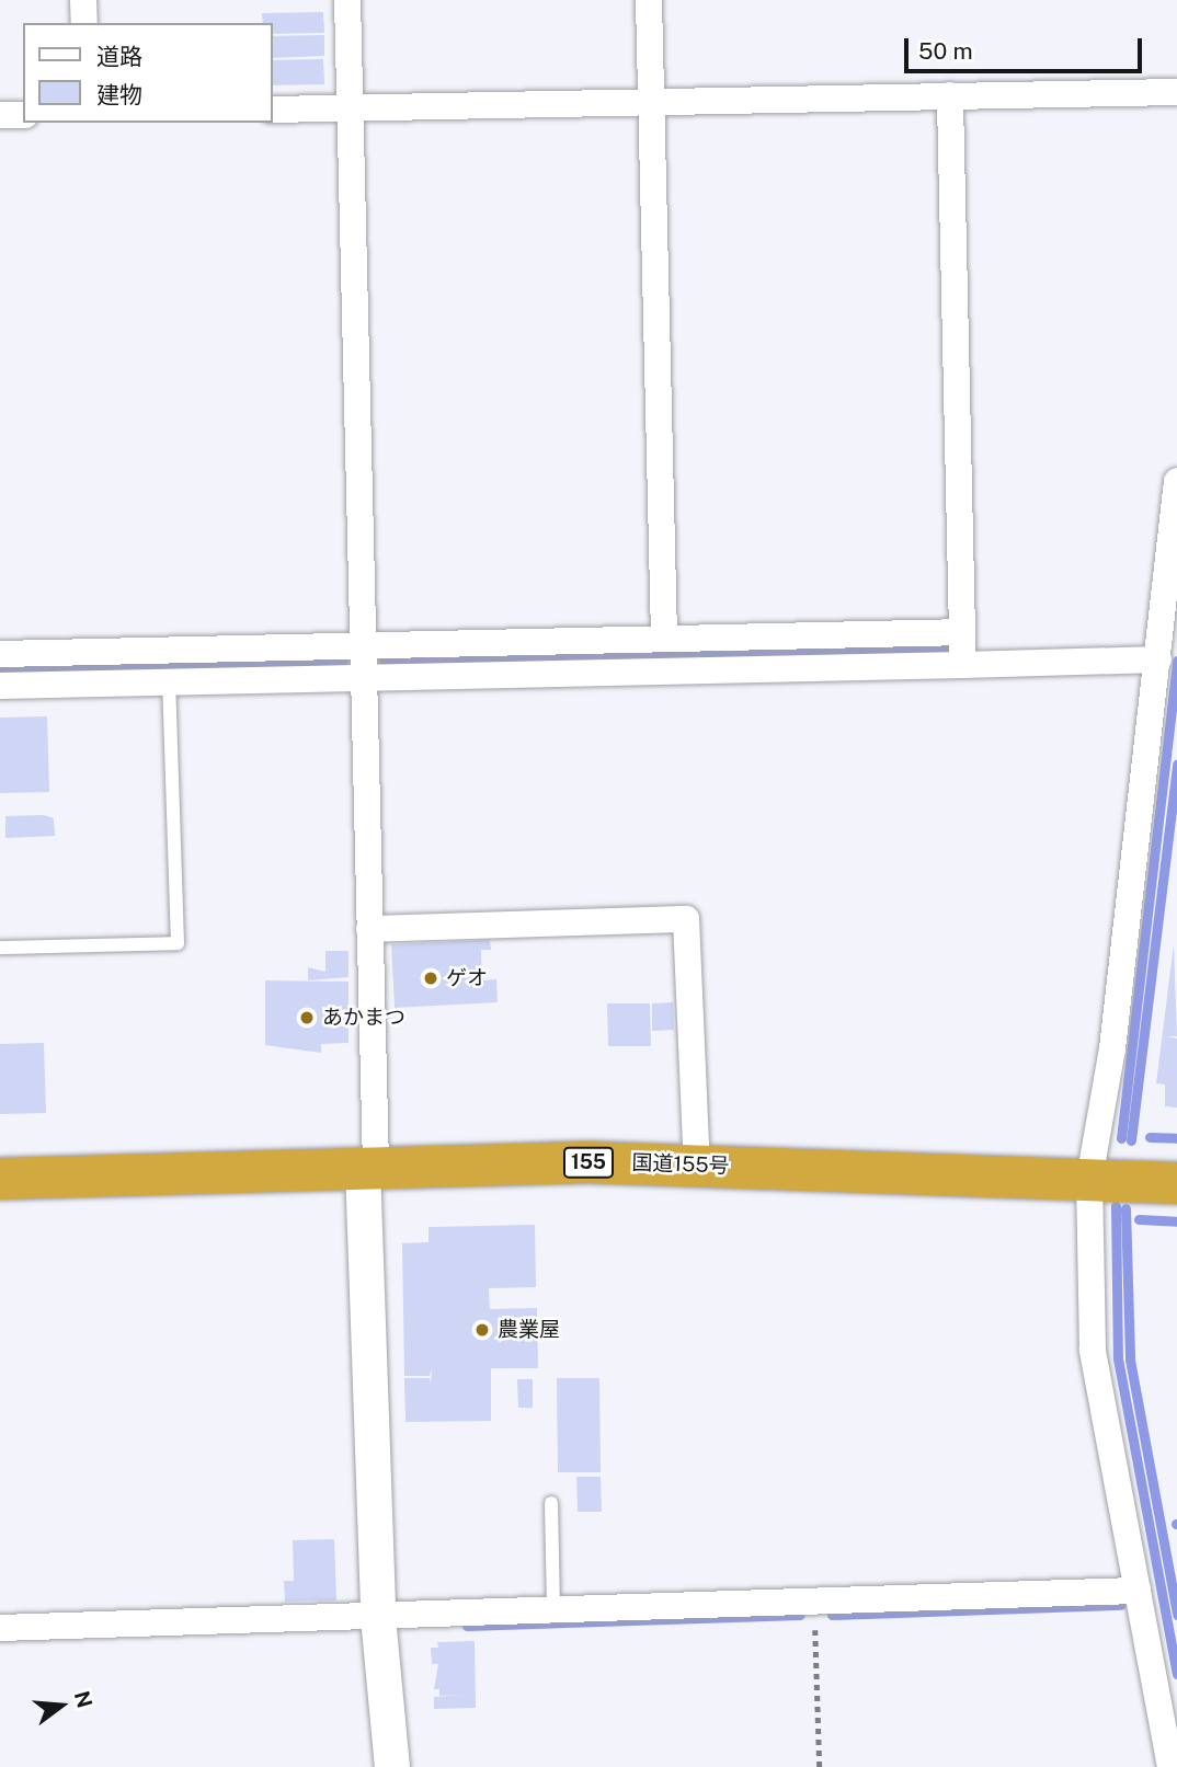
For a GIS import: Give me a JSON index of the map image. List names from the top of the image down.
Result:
{
  "streets": {
    "highway": ["155", "国道155号"]
  },
  "places": ["ゲオ", "あかまつ", "農業屋"],
  "legend": ["道路", "建物"],
  "scale_bar": "50 m",
  "north": "right"
}
